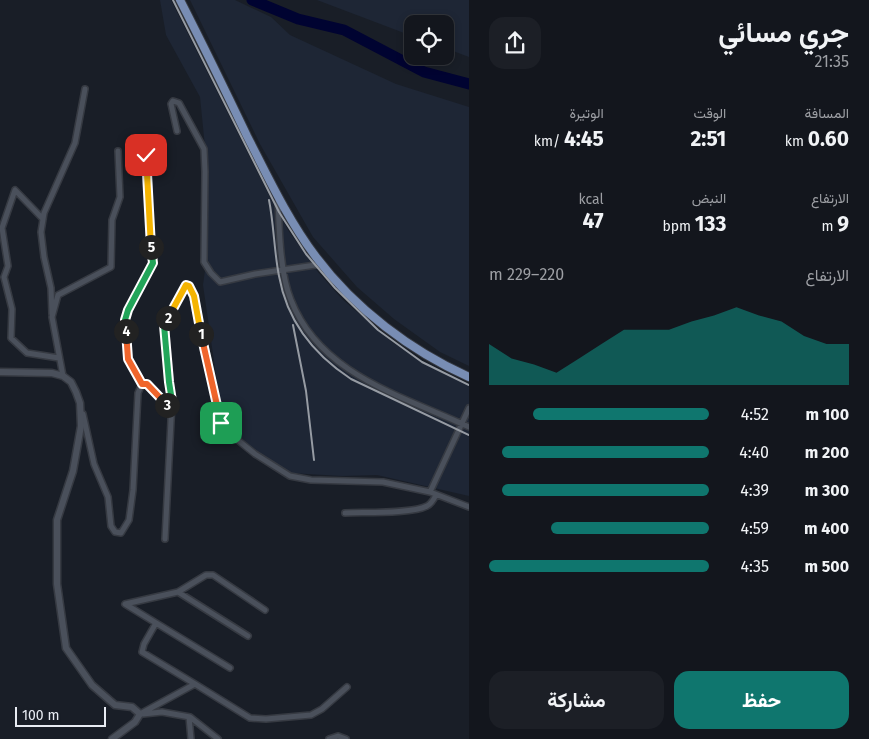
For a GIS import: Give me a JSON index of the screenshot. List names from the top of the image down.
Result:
{
  "scale_bar": "100 m",
  "page": {
    "heading": ["جري مسائي", "21:35"],
    "stats": [
      ["المسافة", "0.60 km"],
      ["الوقت", "2:51"],
      ["الوتيرة", "4:45 /km"],
      ["الارتفاع", "9 m"],
      ["النبض", "133 bpm"],
      ["kcal", "47"]
    ],
    "pins": [
      "5",
      "2",
      "4",
      "1",
      "3"
    ],
    "chart": ["الارتفاع", "220–229 m"],
    "list": [
      {
        "name": "100 m",
        "note": "4:52"
      },
      {
        "name": "200 m",
        "note": "4:40"
      },
      {
        "name": "300 m",
        "note": "4:39"
      },
      {
        "name": "400 m",
        "note": "4:59"
      },
      {
        "name": "500 m",
        "note": "4:35"
      }
    ],
    "buttons": ["حفظ", "مشاركة"],
    "scale": "100 m"
  }
}
